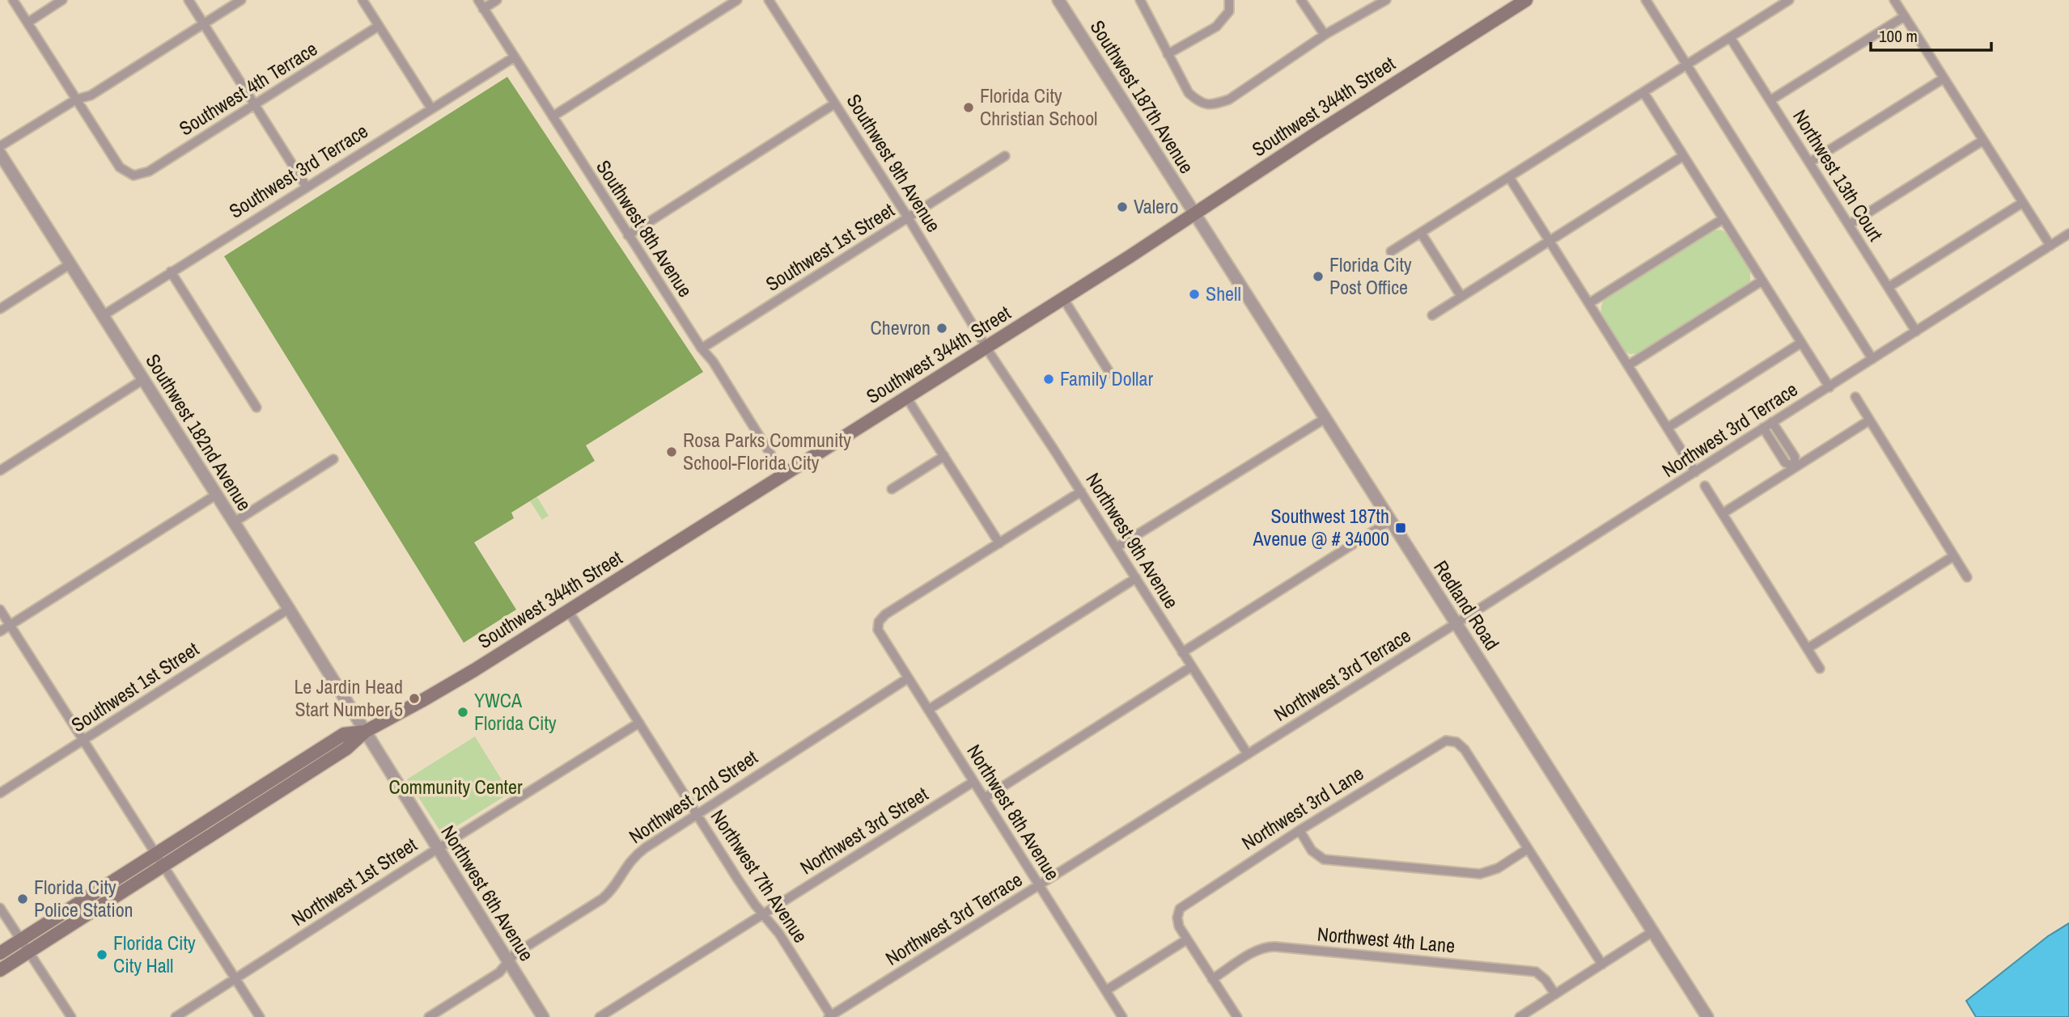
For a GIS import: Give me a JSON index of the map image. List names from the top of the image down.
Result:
{
  "streets": {
    "main road": ["Southwest 344th Street"],
    "street": [
      "Southwest 4th Terrace",
      "Southwest 187th Avenue",
      "Southwest 9th Avenue",
      "Southwest 3rd Terrace",
      "Northwest 13th Court",
      "Southwest 8th Avenue",
      "Southwest 1st Street",
      "Northwest 3rd Terrace",
      "Southwest 182nd Avenue",
      "Northwest 9th Avenue",
      "Redland Road",
      "Northwest 2nd Street",
      "Northwest 3rd Lane",
      "Northwest 8th Avenue",
      "Northwest 3rd Street",
      "Northwest 7th Avenue",
      "Northwest 1st Street",
      "Northwest 6th Avenue",
      "Northwest 4th Lane"
    ]
  },
  "crossings": [
    ["Southwest 187th Avenue", "Southwest 344th Street"],
    ["Southwest 187th Avenue", "Redland Road"],
    ["Southwest 344th Street", "Southwest 9th Avenue"],
    ["Southwest 344th Street", "Southwest 8th Avenue"],
    ["Southwest 344th Street", "Southwest 182nd Avenue"],
    ["Southwest 344th Street", "Northwest 9th Avenue"],
    ["Southwest 344th Street", "Redland Road"],
    ["Southwest 344th Street", "Northwest 7th Avenue"],
    ["Southwest 344th Street", "Northwest 6th Avenue"],
    ["Southwest 9th Avenue", "Southwest 1st Street"],
    ["Southwest 9th Avenue", "Northwest 9th Avenue"],
    ["Southwest 3rd Terrace", "Southwest 8th Avenue"],
    ["Southwest 3rd Terrace", "Southwest 182nd Avenue"],
    ["Northwest 13th Court", "Northwest 3rd Terrace"],
    ["Southwest 8th Avenue", "Southwest 1st Street"],
    ["Southwest 1st Street", "Southwest 182nd Avenue"],
    ["Northwest 3rd Terrace", "Northwest 9th Avenue"],
    ["Northwest 3rd Terrace", "Redland Road"],
    ["Northwest 3rd Terrace", "Northwest 8th Avenue"],
    ["Northwest 3rd Terrace", "Northwest 7th Avenue"],
    ["Southwest 182nd Avenue", "Northwest 6th Avenue"],
    ["Northwest 2nd Street", "Northwest 8th Avenue"],
    ["Northwest 2nd Street", "Northwest 7th Avenue"],
    ["Northwest 2nd Street", "Northwest 6th Avenue"],
    ["Northwest 8th Avenue", "Northwest 3rd Street"],
    ["Northwest 3rd Street", "Northwest 7th Avenue"],
    ["Northwest 7th Avenue", "Northwest 1st Street"],
    ["Northwest 1st Street", "Northwest 6th Avenue"]
  ],
  "parks": ["Community Center"],
  "places": {
    "other": [
      "Florida City Christian School",
      "Valero",
      "Florida City Post Office",
      "Shell",
      "Chevron",
      "Family Dollar",
      "Rosa Parks Community School-Florida City",
      "Le Jardin Head Start Number 5",
      "YWCA Florida City",
      "Florida City Police Station",
      "Florida City City Hall"
    ],
    "transit": ["Southwest 187th Avenue @ # 34000"]
  },
  "scale_bar": "100 m"
}
